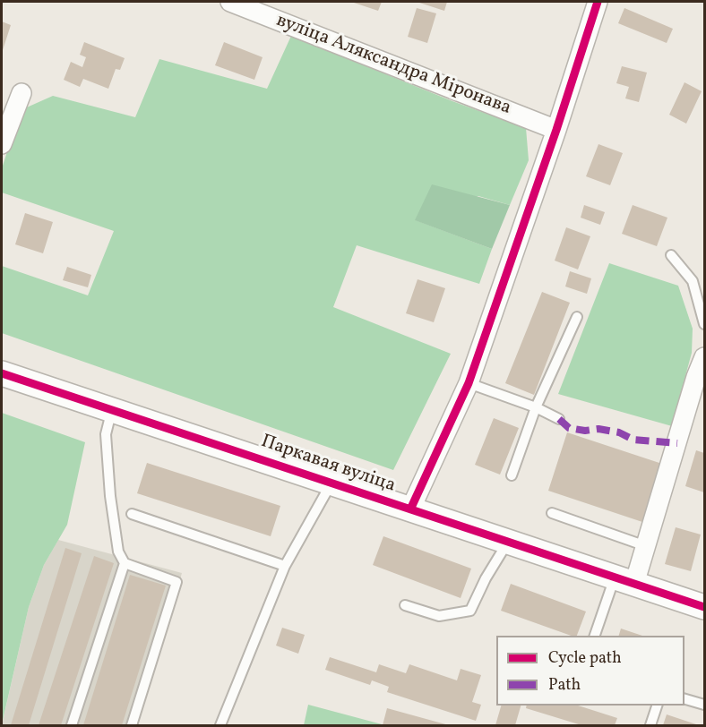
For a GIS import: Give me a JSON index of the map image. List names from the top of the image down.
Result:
{
  "streets": {
    "street": ["вуліца Аляксандра Міронава", "Паркавая вуліца"]
  },
  "legend": ["Cycle path", "Path"]
}
